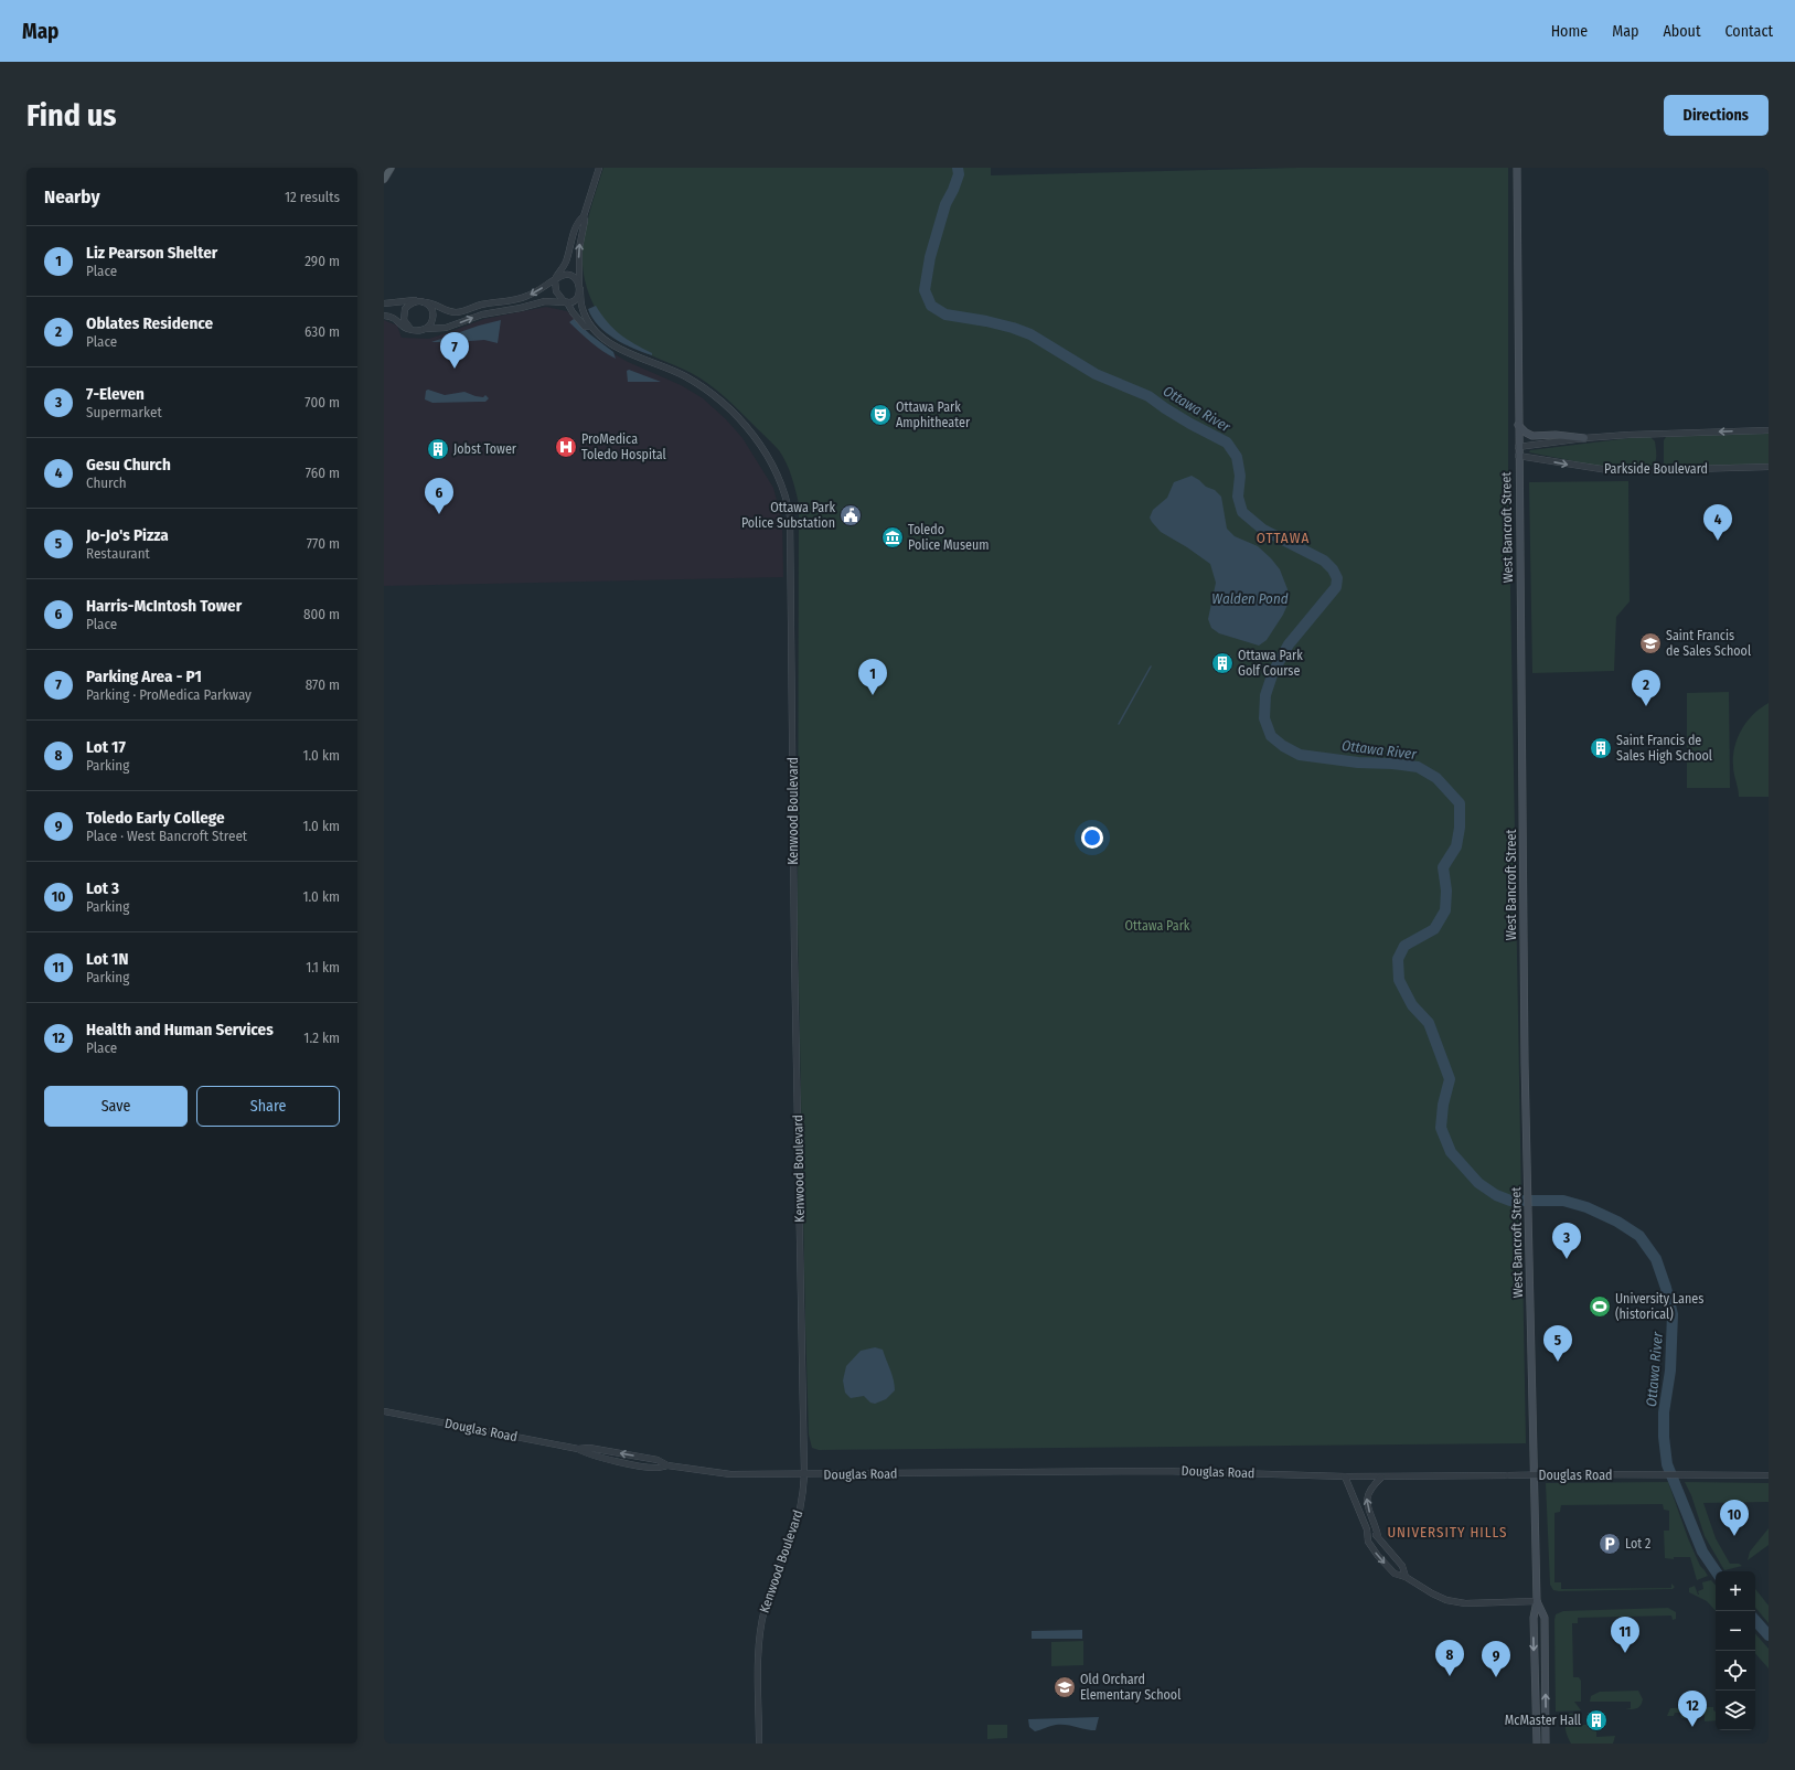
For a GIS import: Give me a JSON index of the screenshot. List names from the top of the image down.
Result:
{
  "streets": {
    "main road": ["West Bancroft Street"],
    "street": ["Parkside Boulevard", "Kenwood Boulevard", "Douglas Road"]
  },
  "crossings": [
    ["Parkside Boulevard", "West Bancroft Street"],
    ["Kenwood Boulevard", "Douglas Road"]
  ],
  "districts": ["OTTAWA", "UNIVERSITY HILLS"],
  "water": ["Ottawa River", "Walden Pond"],
  "parks": ["Ottawa Park"],
  "places": {
    "theatre": ["Ottawa Park Amphitheater"],
    "hospital": ["ProMedica Toledo Hospital"],
    "building": [
      "Jobst Tower",
      "Ottawa Park Golf Course",
      "Saint Francis de Sales High School",
      "McMaster Hall"
    ],
    "public building": ["Ottawa Park Police Substation"],
    "museum": ["Toledo Police Museum"],
    "school or university": ["Saint Francis de Sales School", "Old Orchard Elementary School"],
    "sports": ["University Lanes (historical)"],
    "parking": ["Lot 2"]
  },
  "page": {
    "header": "Map",
    "nav": [
      "Home",
      "Map",
      "About",
      "Contact"
    ],
    "buttons": [
      "Directions",
      ["Save", "Share"]
    ],
    "title": "Find us",
    "heading": ["Nearby", "12 results"],
    "list": [
      {
        "mark": "1",
        "name": "Liz Pearson Shelter",
        "note": "Place",
        "value": "290 m"
      },
      {
        "mark": "2",
        "name": "Oblates Residence",
        "note": "Place",
        "value": "630 m"
      },
      {
        "mark": "3",
        "name": "7-Eleven",
        "note": "Supermarket",
        "value": "700 m"
      },
      {
        "mark": "4",
        "name": "Gesu Church",
        "note": "Church",
        "value": "760 m"
      },
      {
        "mark": "5",
        "name": "Jo-Jo's Pizza",
        "note": "Restaurant",
        "value": "770 m"
      },
      {
        "mark": "6",
        "name": "Harris-McIntosh Tower",
        "note": "Place",
        "value": "800 m"
      },
      {
        "mark": "7",
        "name": "Parking Area - P1",
        "note": "Parking · ProMedica Parkway",
        "value": "870 m"
      },
      {
        "mark": "8",
        "name": "Lot 17",
        "note": "Parking",
        "value": "1.0 km"
      },
      {
        "mark": "9",
        "name": "Toledo Early College",
        "note": "Place · West Bancroft Street",
        "value": "1.0 km"
      },
      {
        "mark": "10",
        "name": "Lot 3",
        "note": "Parking",
        "value": "1.0 km"
      },
      {
        "mark": "11",
        "name": "Lot 1N",
        "note": "Parking",
        "value": "1.1 km"
      },
      {
        "mark": "12",
        "name": "Health and Human Services",
        "note": "Place",
        "value": "1.2 km"
      }
    ],
    "pins": [
      "7",
      "6",
      "4",
      "1",
      "2",
      "3",
      "5",
      "10",
      "11",
      "8",
      "9",
      "12"
    ],
    "map_buttons": ["+", "−"]
  }
}
